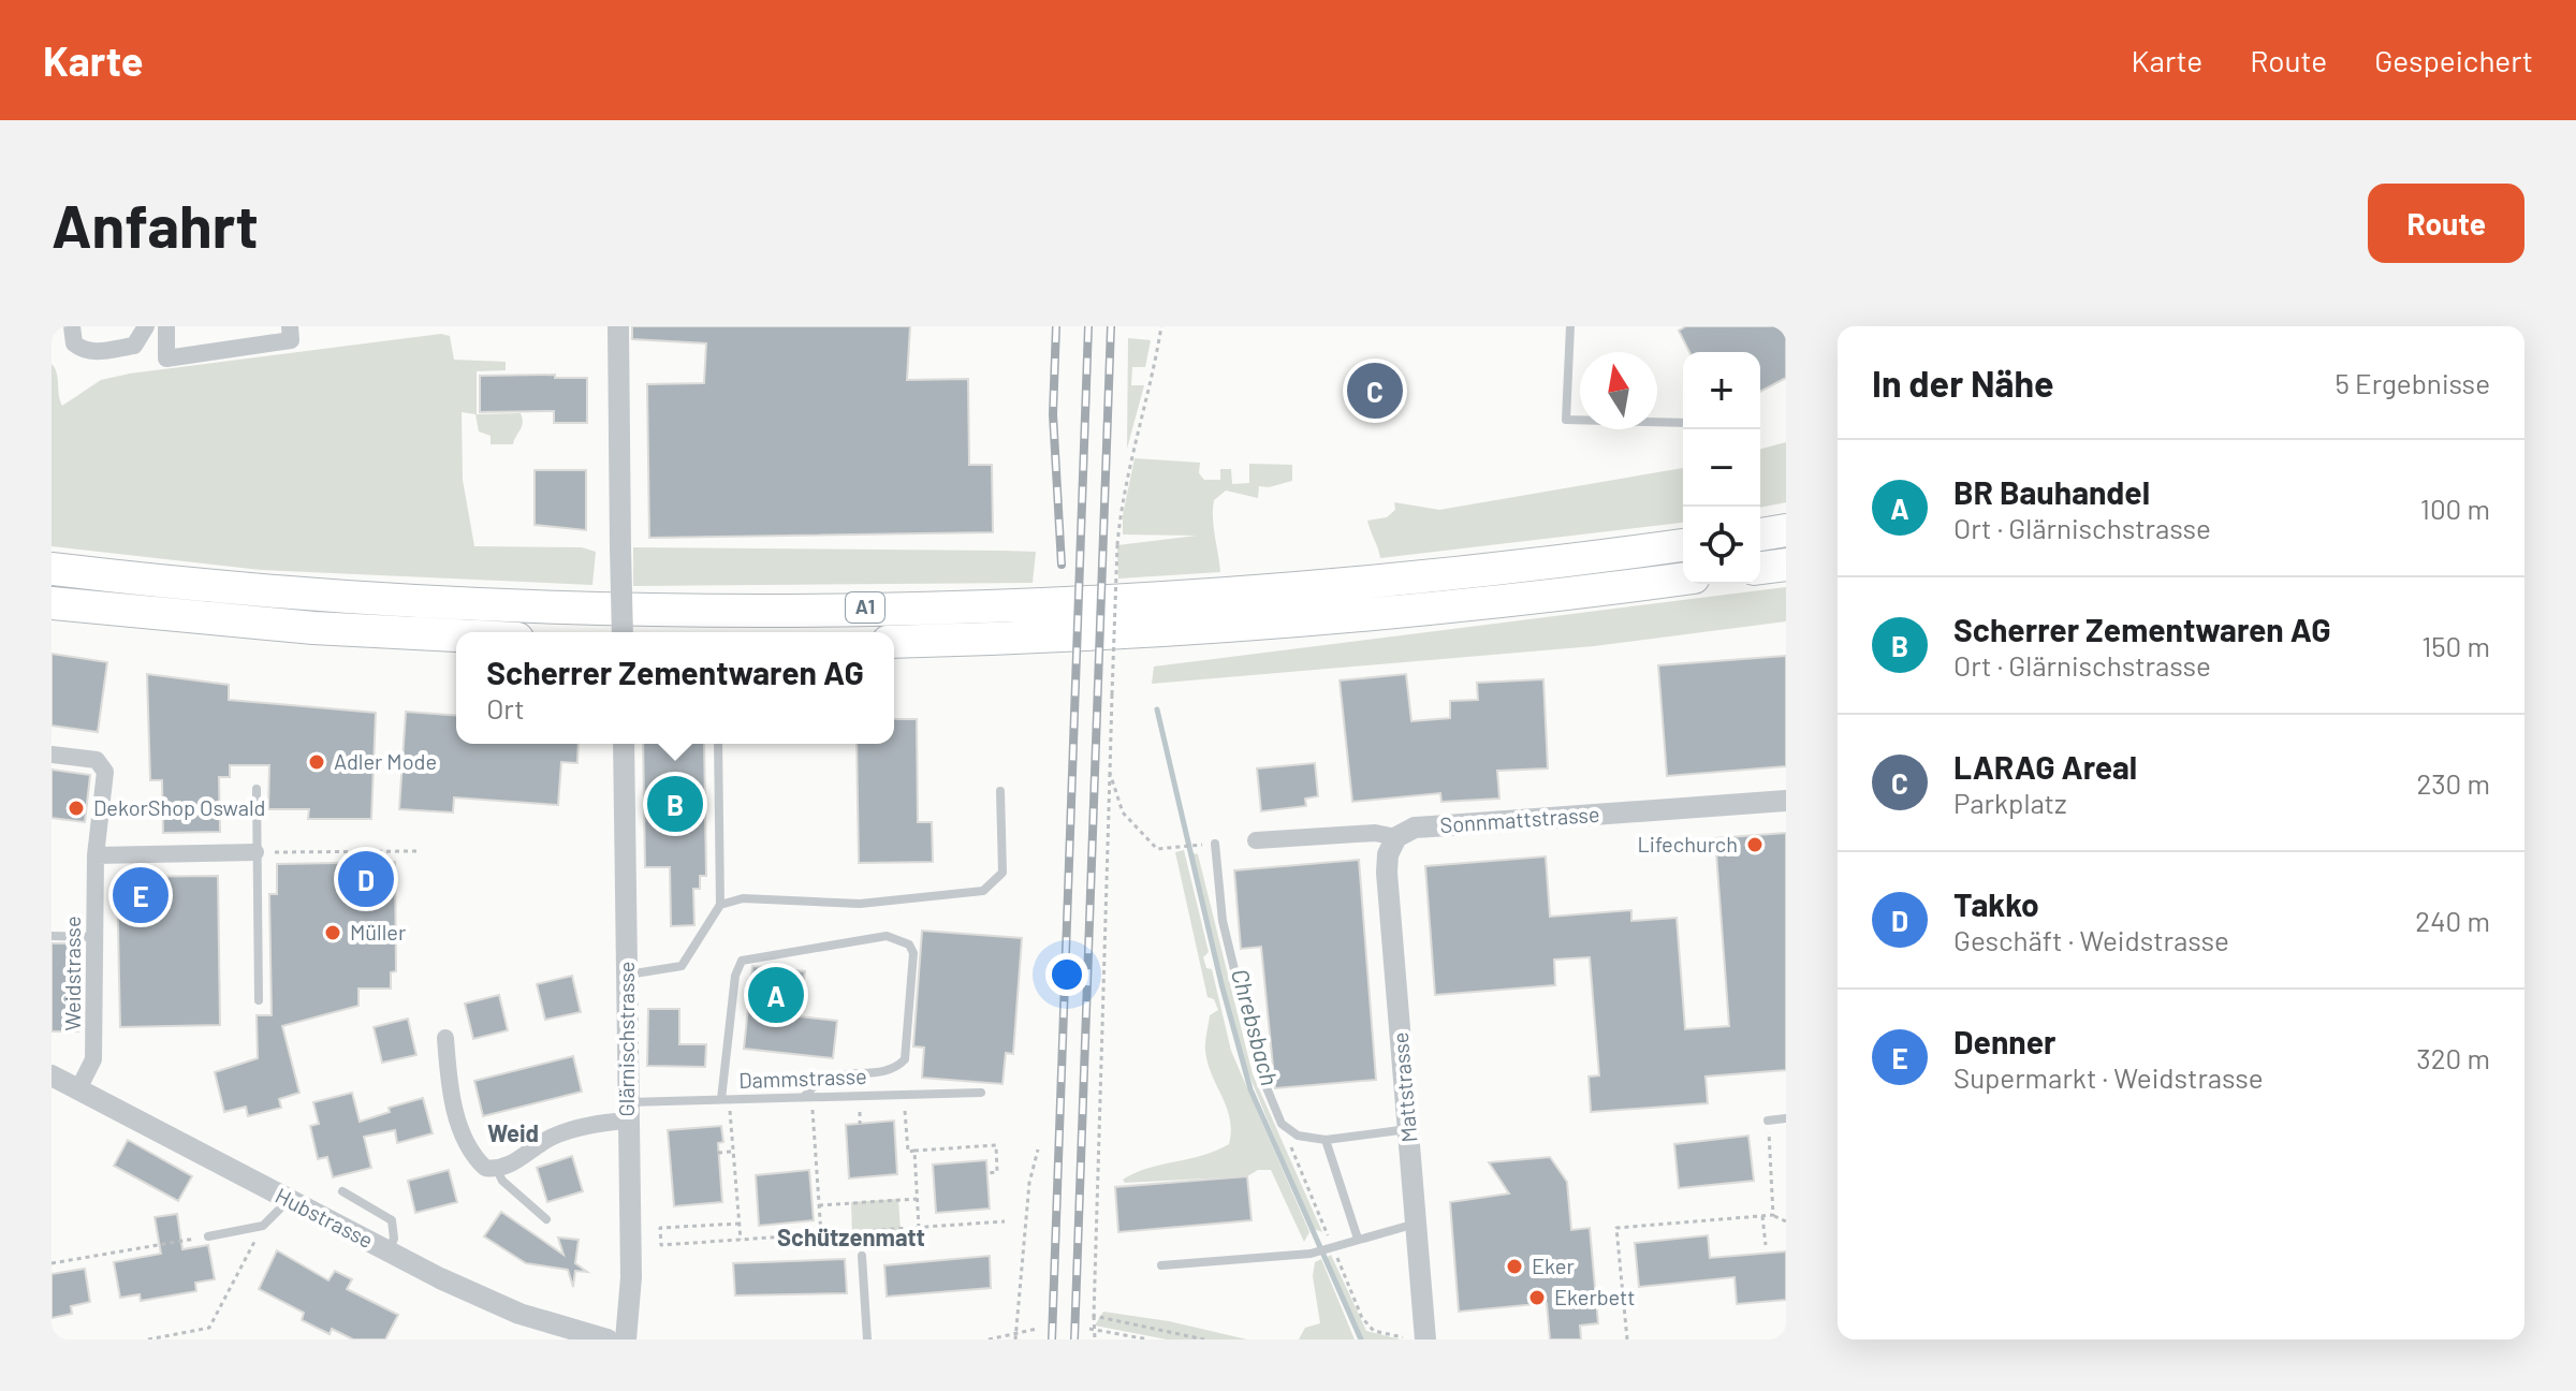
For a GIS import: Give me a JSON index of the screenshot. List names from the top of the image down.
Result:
{
  "streets": {
    "highway": ["A1"],
    "street": [
      "Sonnmattstrasse",
      "Weidstrasse",
      "Glärnischstrasse",
      "Mattstrasse",
      "Hubstrasse"
    ],
    "lane": ["Dammstrasse"]
  },
  "crossings": [
    ["Sonnmattstrasse", "Mattstrasse"],
    ["Weidstrasse", "Hubstrasse"],
    ["Glärnischstrasse", "Dammstrasse"]
  ],
  "districts": ["Weid", "Schützenmatt"],
  "water": ["Chrebsbach"],
  "places": [
    "Adler Mode",
    "DekorShop Oswald",
    "Lifechurch",
    "Müller",
    "Eker",
    "Ekerbett"
  ],
  "north": "top",
  "page": {
    "header": "Karte",
    "nav": ["Karte", "Route", "Gespeichert"],
    "buttons": "Route",
    "title": "Anfahrt",
    "heading": ["In der Nähe", "5 Ergebnisse"],
    "map_buttons": ["+", "−"],
    "pins": [
      "C",
      "B",
      "D",
      "E",
      "A"
    ],
    "list": [
      {
        "mark": "A",
        "name": "BR Bauhandel",
        "note": "Ort · Glärnischstrasse",
        "value": "100 m"
      },
      {
        "mark": "B",
        "name": "Scherrer Zementwaren AG",
        "note": "Ort · Glärnischstrasse",
        "value": "150 m"
      },
      {
        "mark": "C",
        "name": "LARAG Areal",
        "note": "Parkplatz",
        "value": "230 m"
      },
      {
        "mark": "D",
        "name": "Takko",
        "note": "Geschäft · Weidstrasse",
        "value": "240 m"
      },
      {
        "mark": "E",
        "name": "Denner",
        "note": "Supermarkt · Weidstrasse",
        "value": "320 m"
      }
    ],
    "popup": ["Scherrer Zementwaren AG", "Ort"]
  }
}
